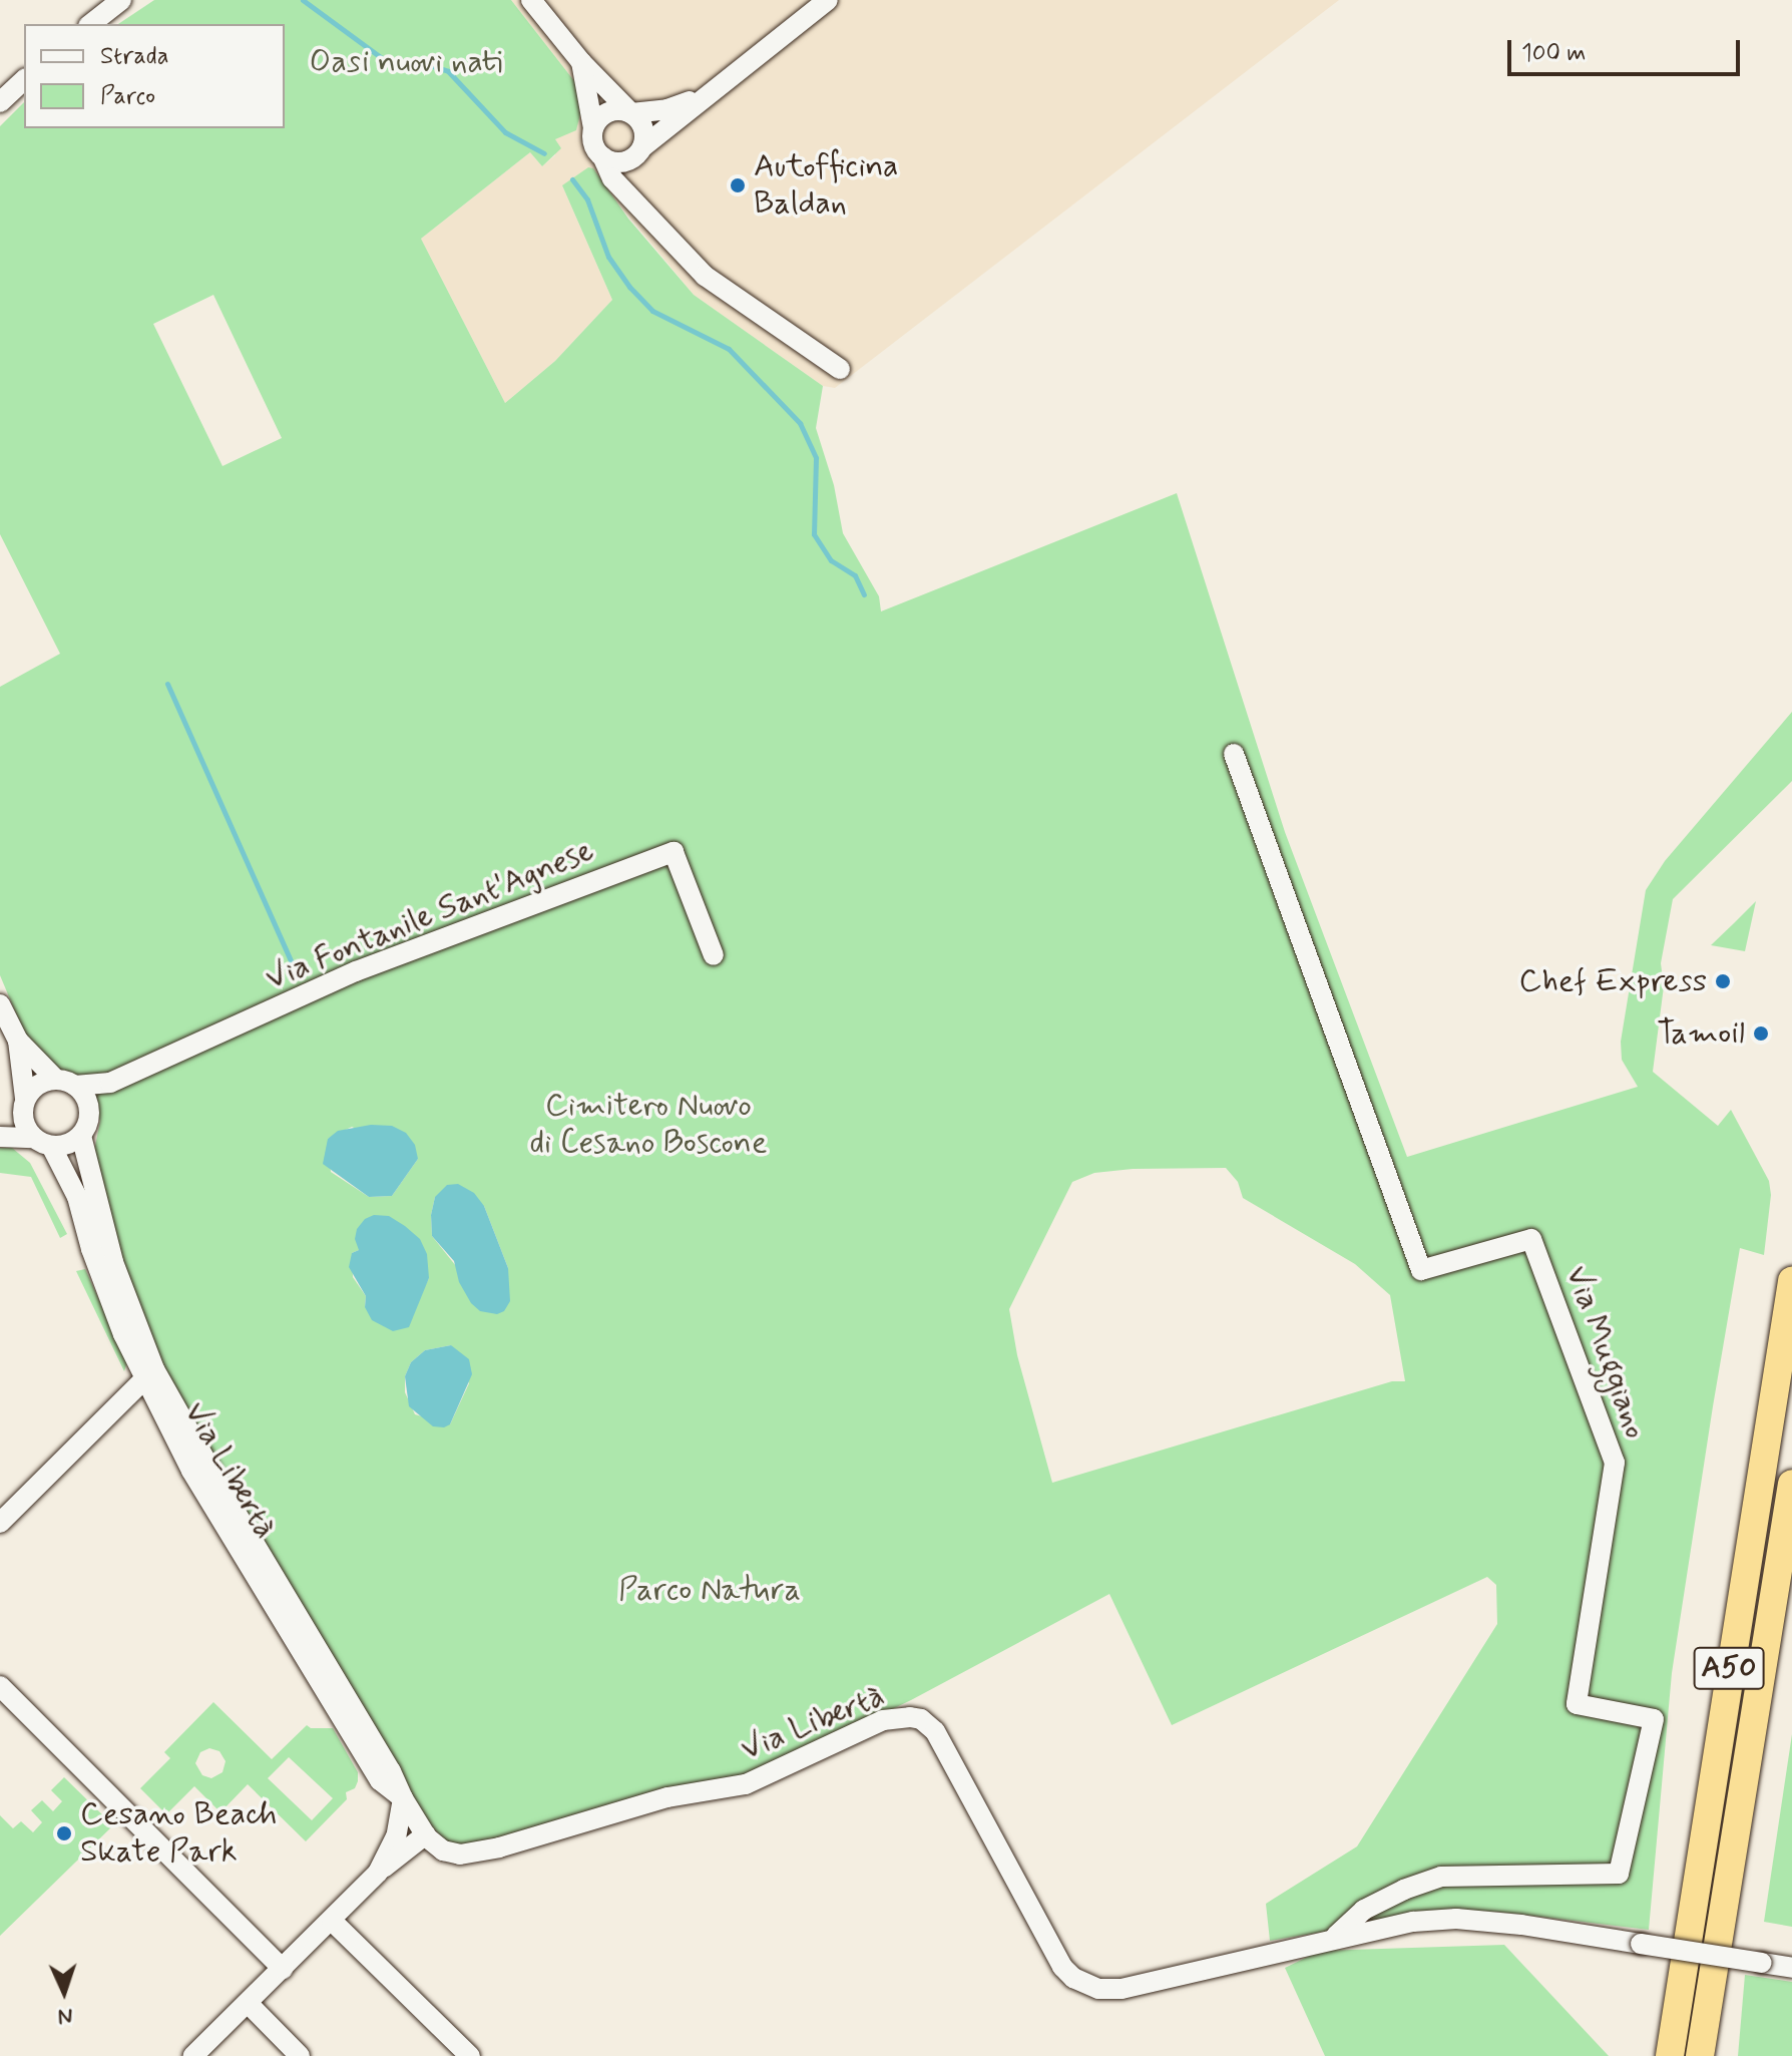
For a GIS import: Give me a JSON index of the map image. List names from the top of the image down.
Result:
{
  "streets": {
    "highway": ["A50"],
    "street": ["Via Fontanile Sant'Agnese", "Via Muggiano", "Via Libertà"]
  },
  "crossings": [
    ["Via Muggiano", "Via Libertà"]
  ],
  "parks": ["Oasi nuovi nati", "Cimitero Nuovo di Cesano Boscone", "Parco Natura"],
  "places": [
    "Autofficina Baldan",
    "Chef Express",
    "Tamoil",
    "Cesano Beach Skate Park"
  ],
  "legend": ["Strada", "Parco"],
  "scale_bar": "100 m",
  "north": "bottom"
}
